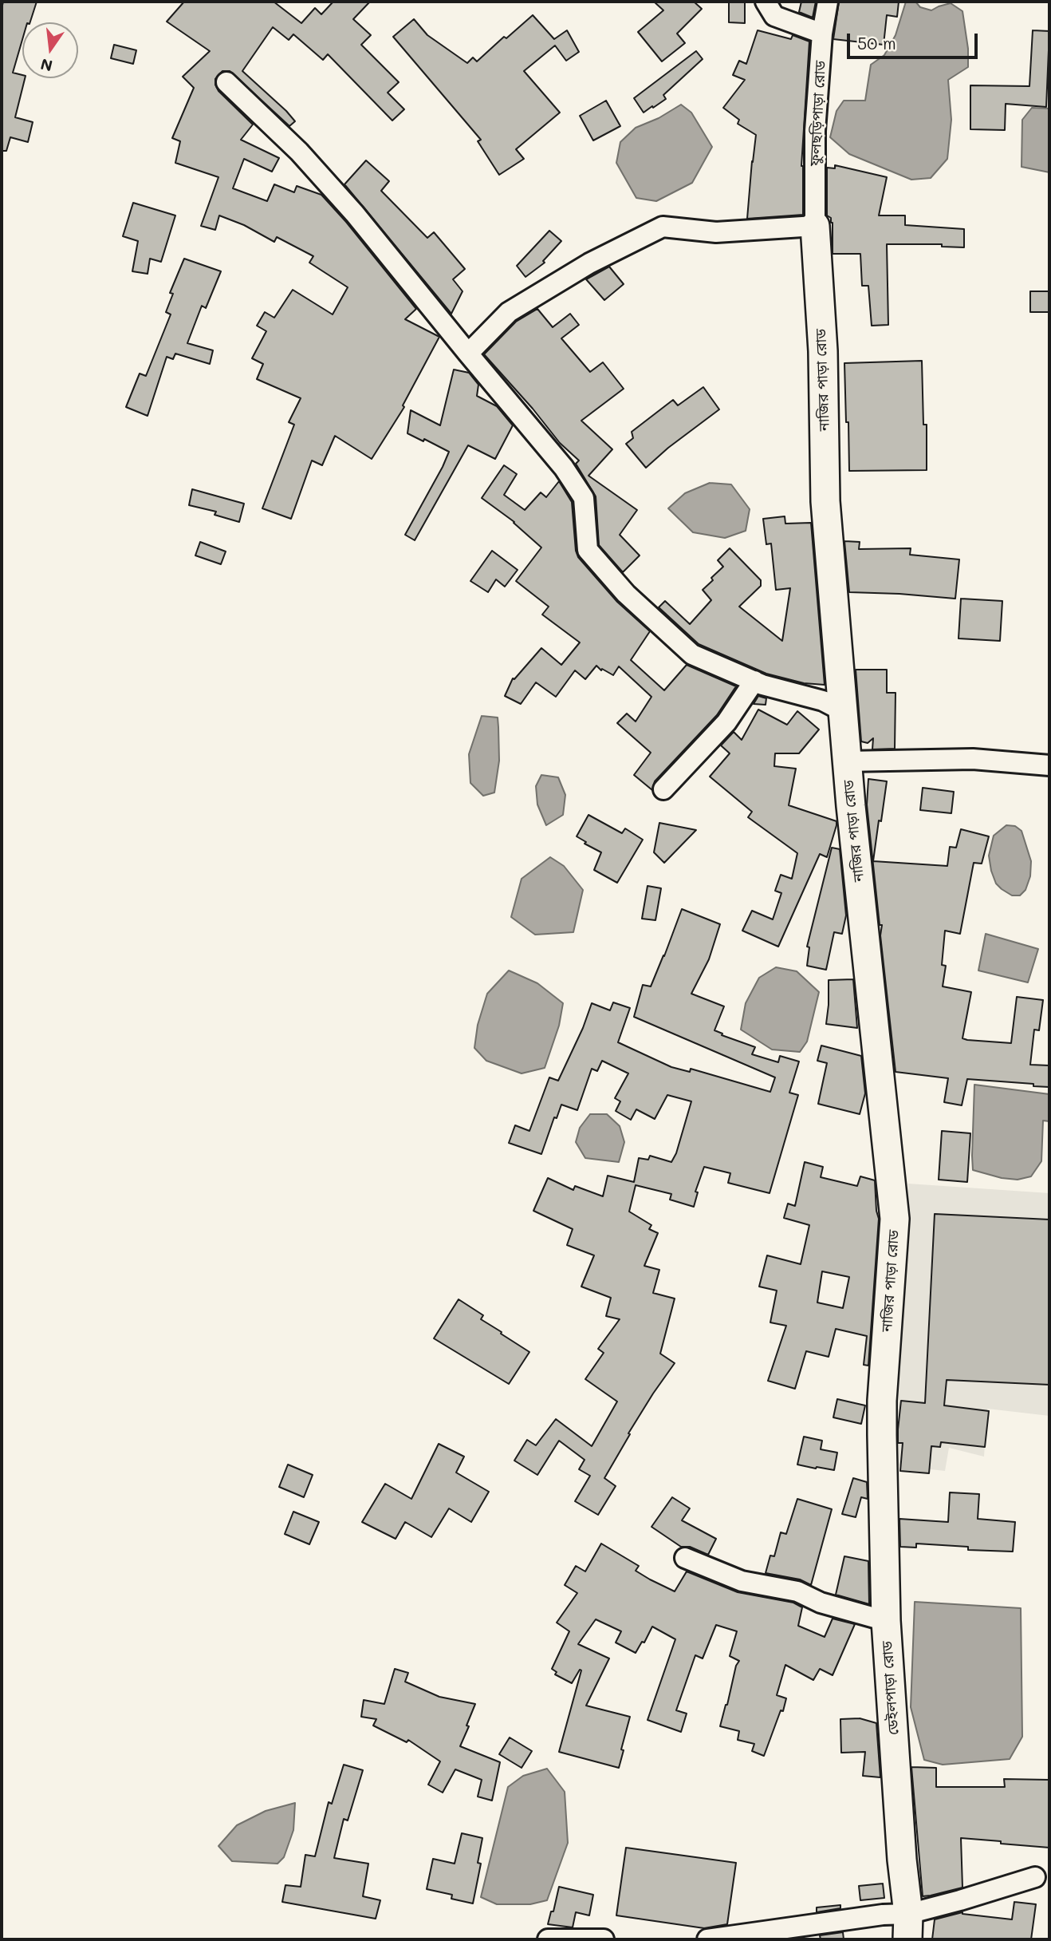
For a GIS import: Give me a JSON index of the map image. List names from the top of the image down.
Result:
{
  "streets": {
    "main road": ["নাজির পাড়া রোড", "ডেইলপাড়া রোড"],
    "street": ["ফুলছড়িপাড়া রোড"]
  },
  "crossings": [
    ["ফুলছড়িপাড়া রোড", "নাজির পাড়া রোড"],
    ["নাজির পাড়া রোড", "ডেইলপাড়া রোড"]
  ],
  "scale_bar": "50 m",
  "north": "bottom"
}
